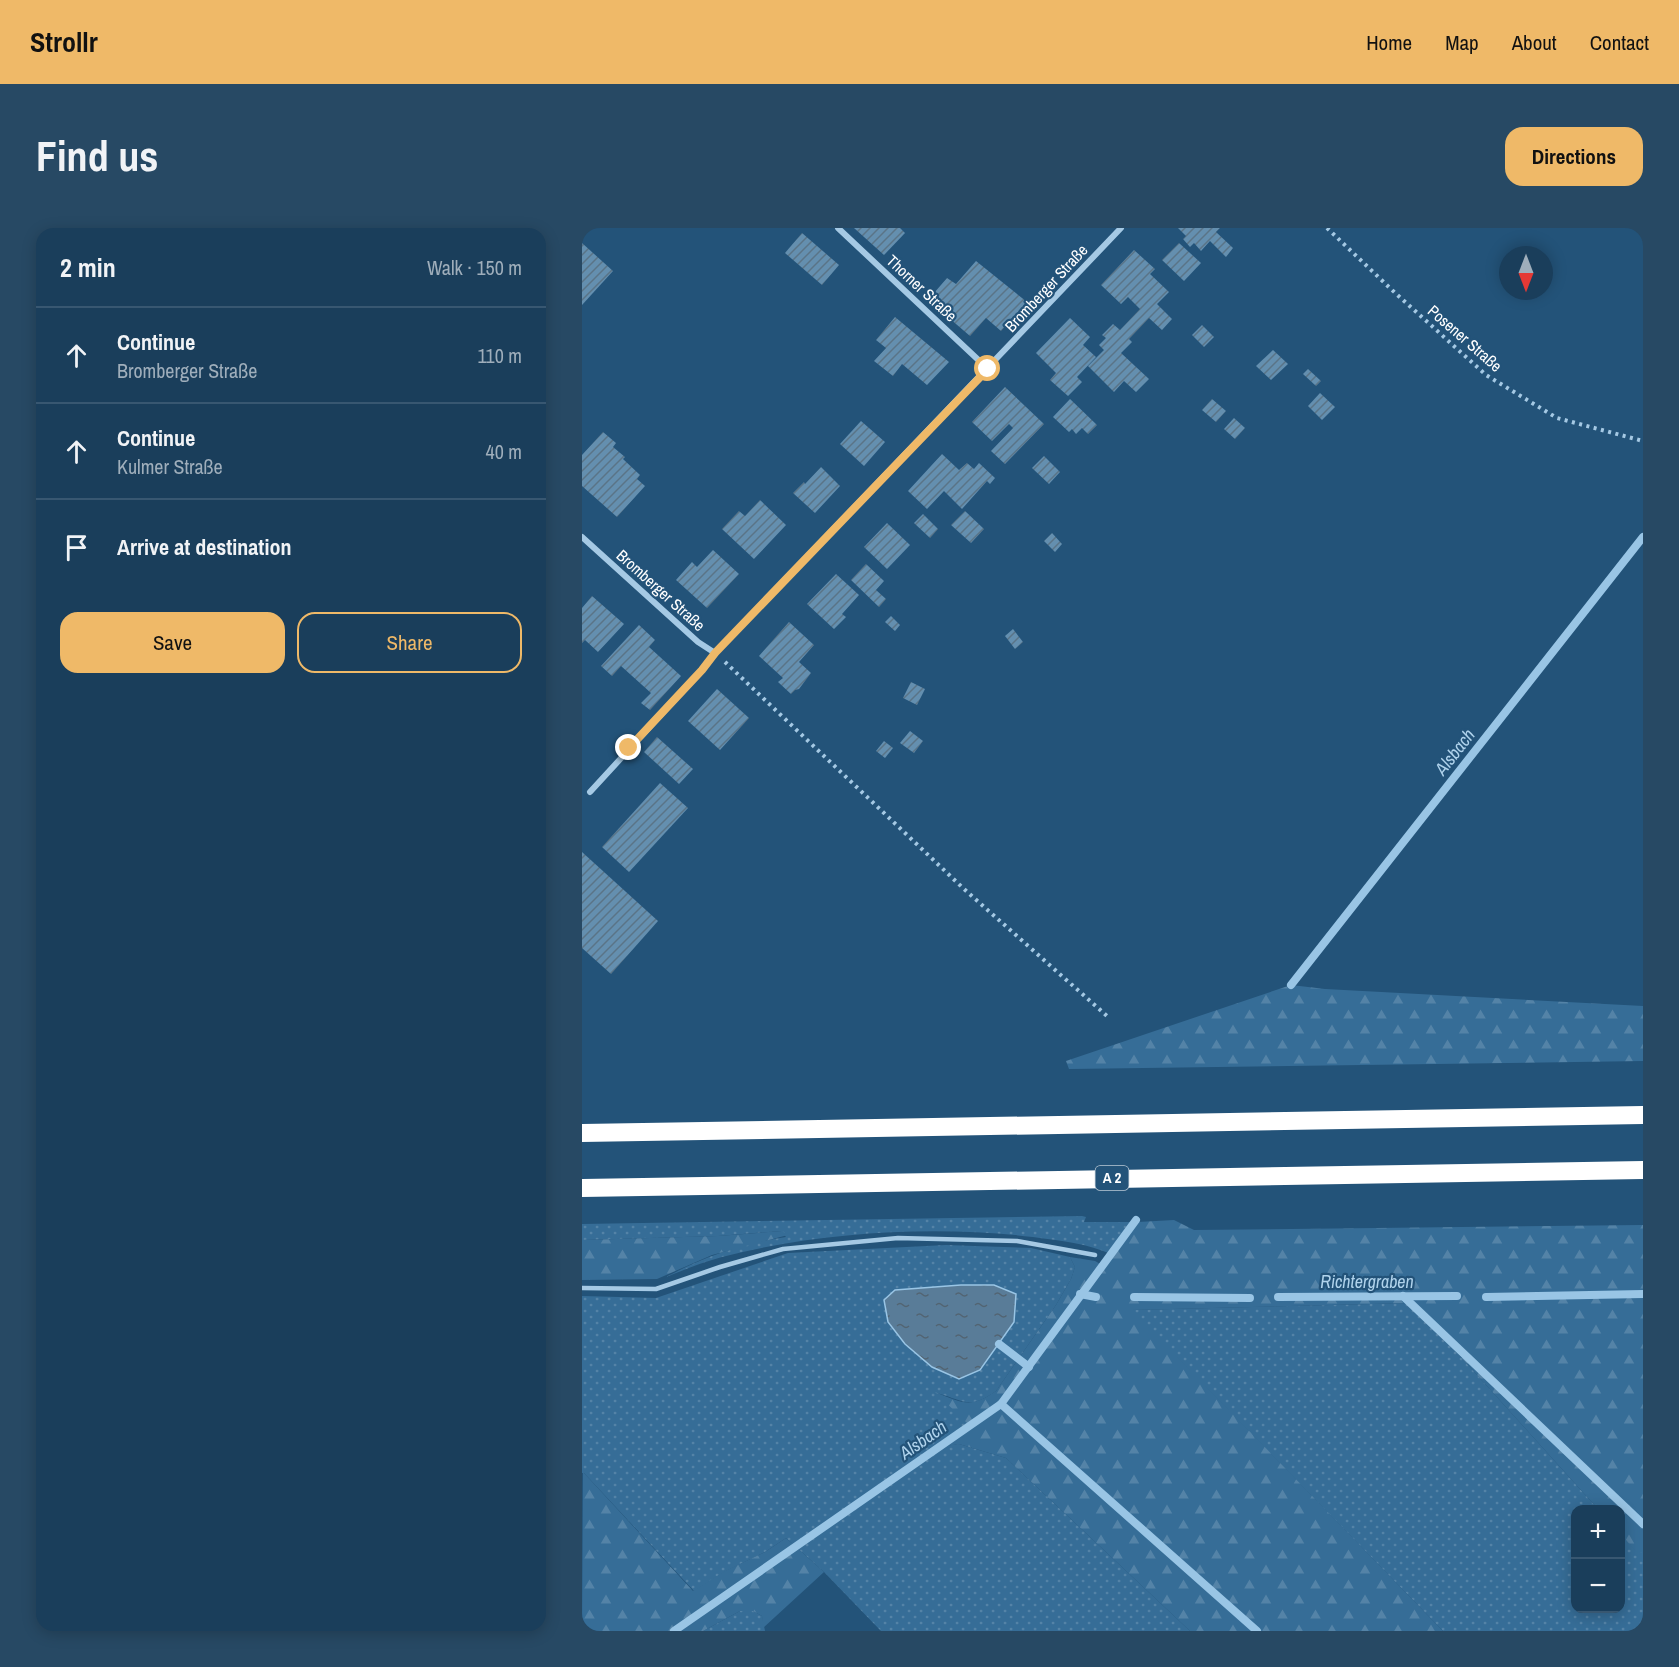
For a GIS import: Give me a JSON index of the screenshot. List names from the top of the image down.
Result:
{
  "streets": {
    "highway": ["A 2"],
    "street": ["Thorner Straße", "Bromberger Straße"],
    "path": ["Posener Straße"]
  },
  "crossings": [
    ["Thorner Straße", "Bromberger Straße"]
  ],
  "water": ["Alsbach", "Richtergraben"],
  "north": "bottom",
  "page": {
    "header": "Strollr",
    "nav": [
      "Home",
      "Map",
      "About",
      "Contact"
    ],
    "buttons": [
      "Directions",
      ["Save", "Share"]
    ],
    "title": "Find us",
    "heading": ["2 min", "Walk · 150 m"],
    "list": [
      ["Continue", "Bromberger Straße", "110 m"],
      ["Continue", "Kulmer Straße", "40 m"],
      "Arrive at destination"
    ],
    "map_buttons": ["+", "−"]
  }
}
